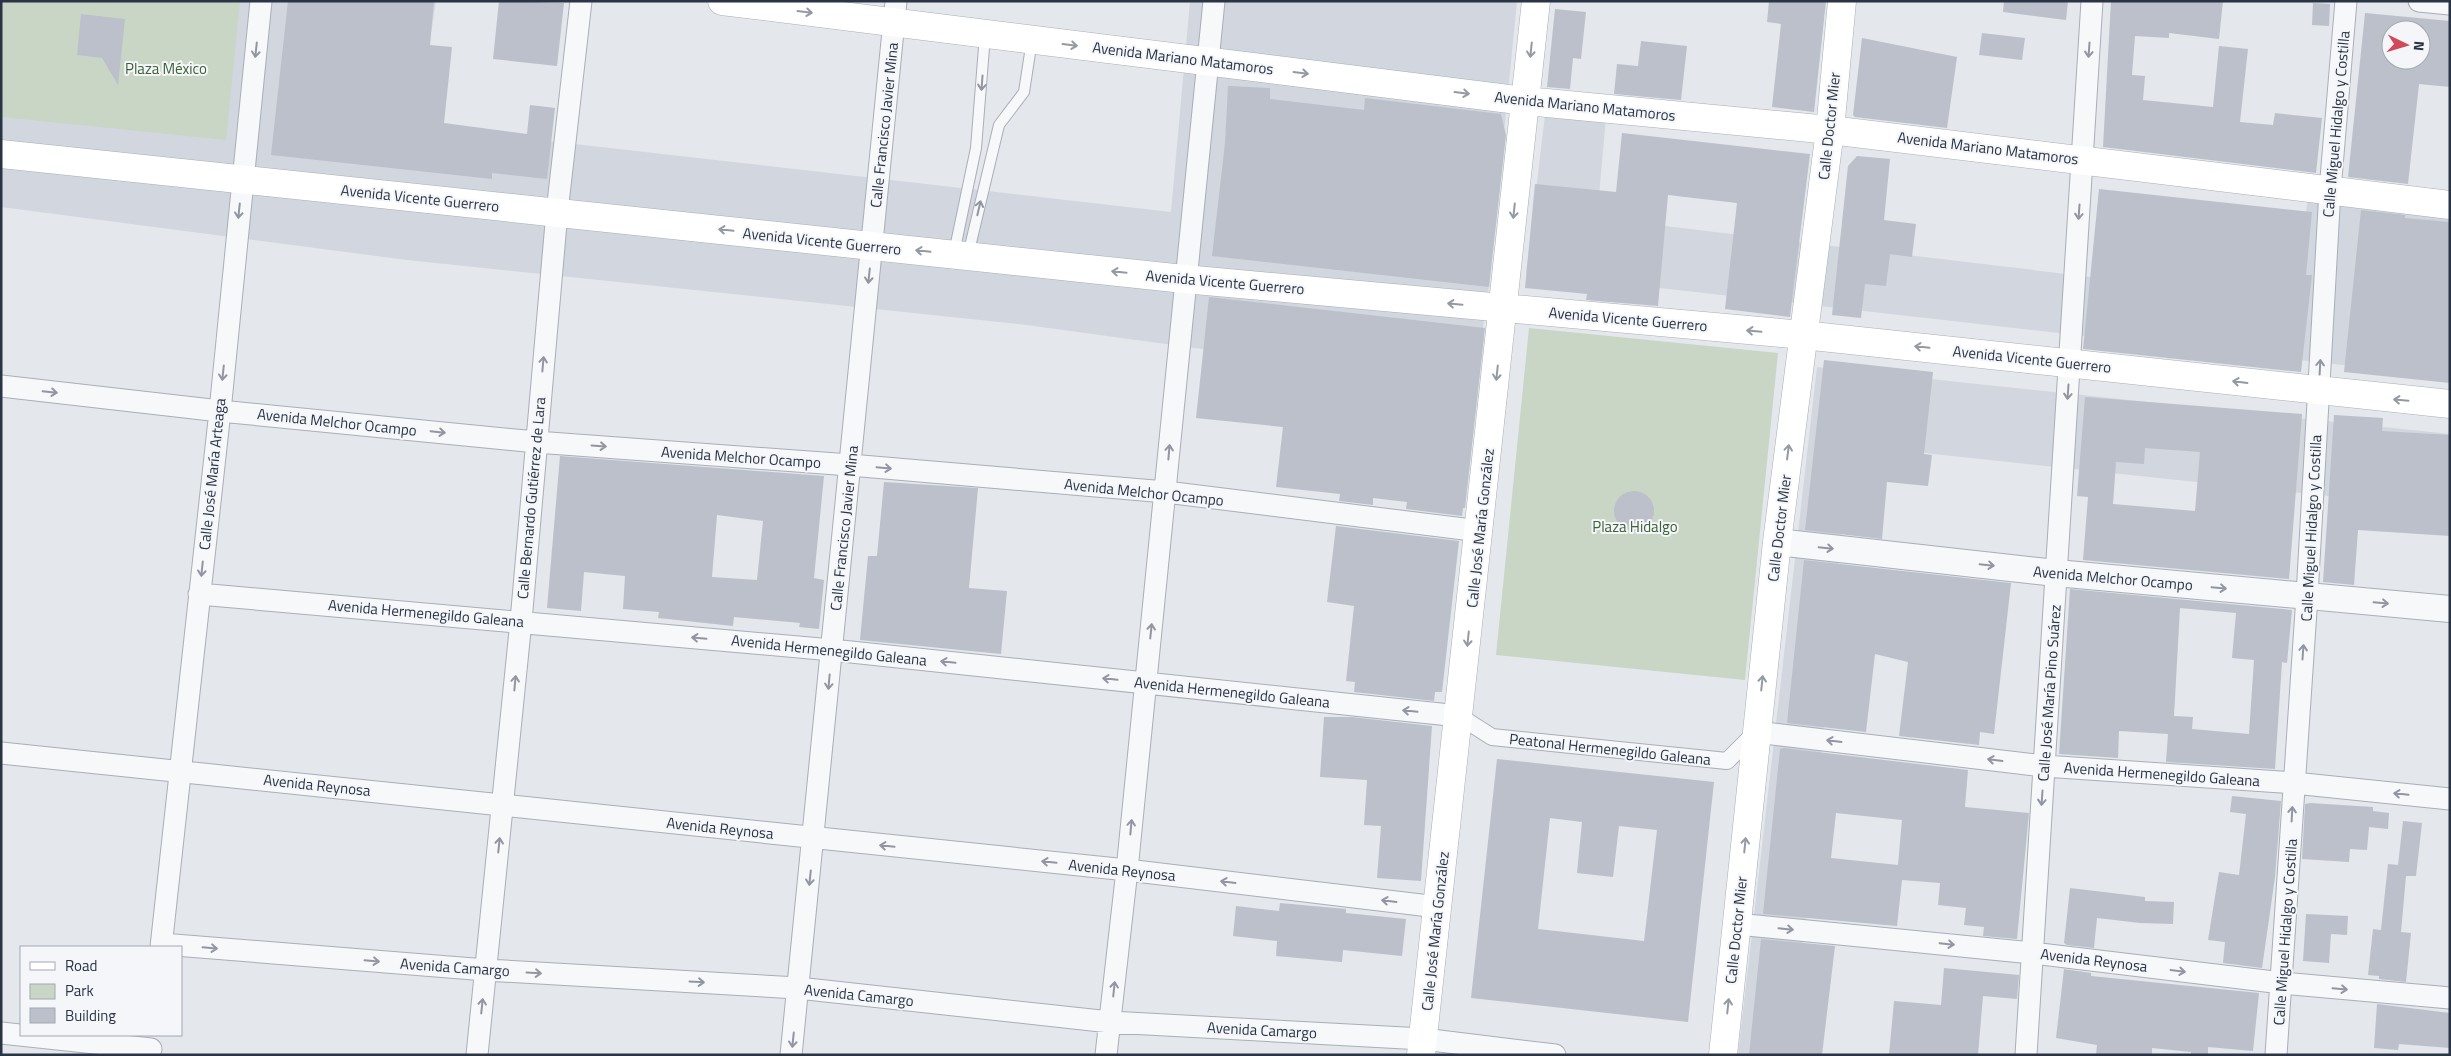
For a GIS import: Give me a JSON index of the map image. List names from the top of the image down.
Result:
{
  "streets": {
    "main road": [
      "Avenida Mariano Matamoros",
      "Calle Doctor Mier",
      "Avenida Vicente Guerrero",
      "Calle José María González"
    ],
    "street": [
      "Calle Miguel Hidalgo y Costilla",
      "Calle Francisco Javier Mina",
      "Avenida Melchor Ocampo",
      "Calle José María Arteaga",
      "Calle Bernardo Gutiérrez de Lara",
      "Avenida Hermenegildo Galeana",
      "Calle José María Pino Suárez",
      "Peatonal Hermenegildo Galeana",
      "Avenida Reynosa",
      "Avenida Camargo"
    ]
  },
  "crossings": [
    ["Avenida Mariano Matamoros", "Calle Miguel Hidalgo y Costilla"],
    ["Avenida Mariano Matamoros", "Calle Francisco Javier Mina"],
    ["Avenida Mariano Matamoros", "Calle Doctor Mier"],
    ["Avenida Mariano Matamoros", "Calle José María González"],
    ["Avenida Mariano Matamoros", "Calle José María Pino Suárez"],
    ["Calle Miguel Hidalgo y Costilla", "Avenida Vicente Guerrero"],
    ["Calle Miguel Hidalgo y Costilla", "Avenida Melchor Ocampo"],
    ["Calle Miguel Hidalgo y Costilla", "Avenida Hermenegildo Galeana"],
    ["Calle Miguel Hidalgo y Costilla", "Avenida Reynosa"],
    ["Calle Francisco Javier Mina", "Avenida Vicente Guerrero"],
    ["Calle Francisco Javier Mina", "Avenida Melchor Ocampo"],
    ["Calle Francisco Javier Mina", "Avenida Hermenegildo Galeana"],
    ["Calle Francisco Javier Mina", "Avenida Reynosa"],
    ["Calle Francisco Javier Mina", "Avenida Camargo"],
    ["Calle Doctor Mier", "Avenida Vicente Guerrero"],
    ["Calle Doctor Mier", "Avenida Melchor Ocampo"],
    ["Calle Doctor Mier", "Avenida Hermenegildo Galeana"],
    ["Calle Doctor Mier", "Peatonal Hermenegildo Galeana"],
    ["Calle Doctor Mier", "Avenida Reynosa"],
    ["Avenida Vicente Guerrero", "Calle José María Arteaga"],
    ["Avenida Vicente Guerrero", "Calle Bernardo Gutiérrez de Lara"],
    ["Avenida Vicente Guerrero", "Calle José María González"],
    ["Avenida Vicente Guerrero", "Calle José María Pino Suárez"],
    ["Avenida Melchor Ocampo", "Calle José María Arteaga"],
    ["Avenida Melchor Ocampo", "Calle Bernardo Gutiérrez de Lara"],
    ["Avenida Melchor Ocampo", "Calle José María González"],
    ["Avenida Melchor Ocampo", "Calle José María Pino Suárez"],
    ["Calle José María Arteaga", "Avenida Hermenegildo Galeana"],
    ["Calle José María Arteaga", "Avenida Reynosa"],
    ["Calle José María Arteaga", "Avenida Camargo"],
    ["Calle Bernardo Gutiérrez de Lara", "Avenida Hermenegildo Galeana"],
    ["Calle Bernardo Gutiérrez de Lara", "Avenida Reynosa"],
    ["Calle Bernardo Gutiérrez de Lara", "Avenida Camargo"],
    ["Calle José María González", "Avenida Hermenegildo Galeana"],
    ["Calle José María González", "Peatonal Hermenegildo Galeana"],
    ["Calle José María González", "Avenida Reynosa"],
    ["Calle José María González", "Avenida Camargo"],
    ["Avenida Hermenegildo Galeana", "Calle José María Pino Suárez"],
    ["Avenida Hermenegildo Galeana", "Peatonal Hermenegildo Galeana"],
    ["Calle José María Pino Suárez", "Avenida Reynosa"]
  ],
  "one_way": [
    "Avenida Mariano Matamoros",
    "Calle Miguel Hidalgo y Costilla",
    "Calle Francisco Javier Mina",
    "Calle Doctor Mier",
    "Avenida Vicente Guerrero",
    "Avenida Melchor Ocampo",
    "Calle José María Arteaga",
    "Calle Bernardo Gutiérrez de Lara",
    "Calle José María González",
    "Avenida Hermenegildo Galeana",
    "Calle José María Pino Suárez",
    "Avenida Camargo"
  ],
  "parks": ["Plaza México", "Plaza Hidalgo"],
  "legend": ["Road", "Park", "Building"],
  "north": "right"
}
